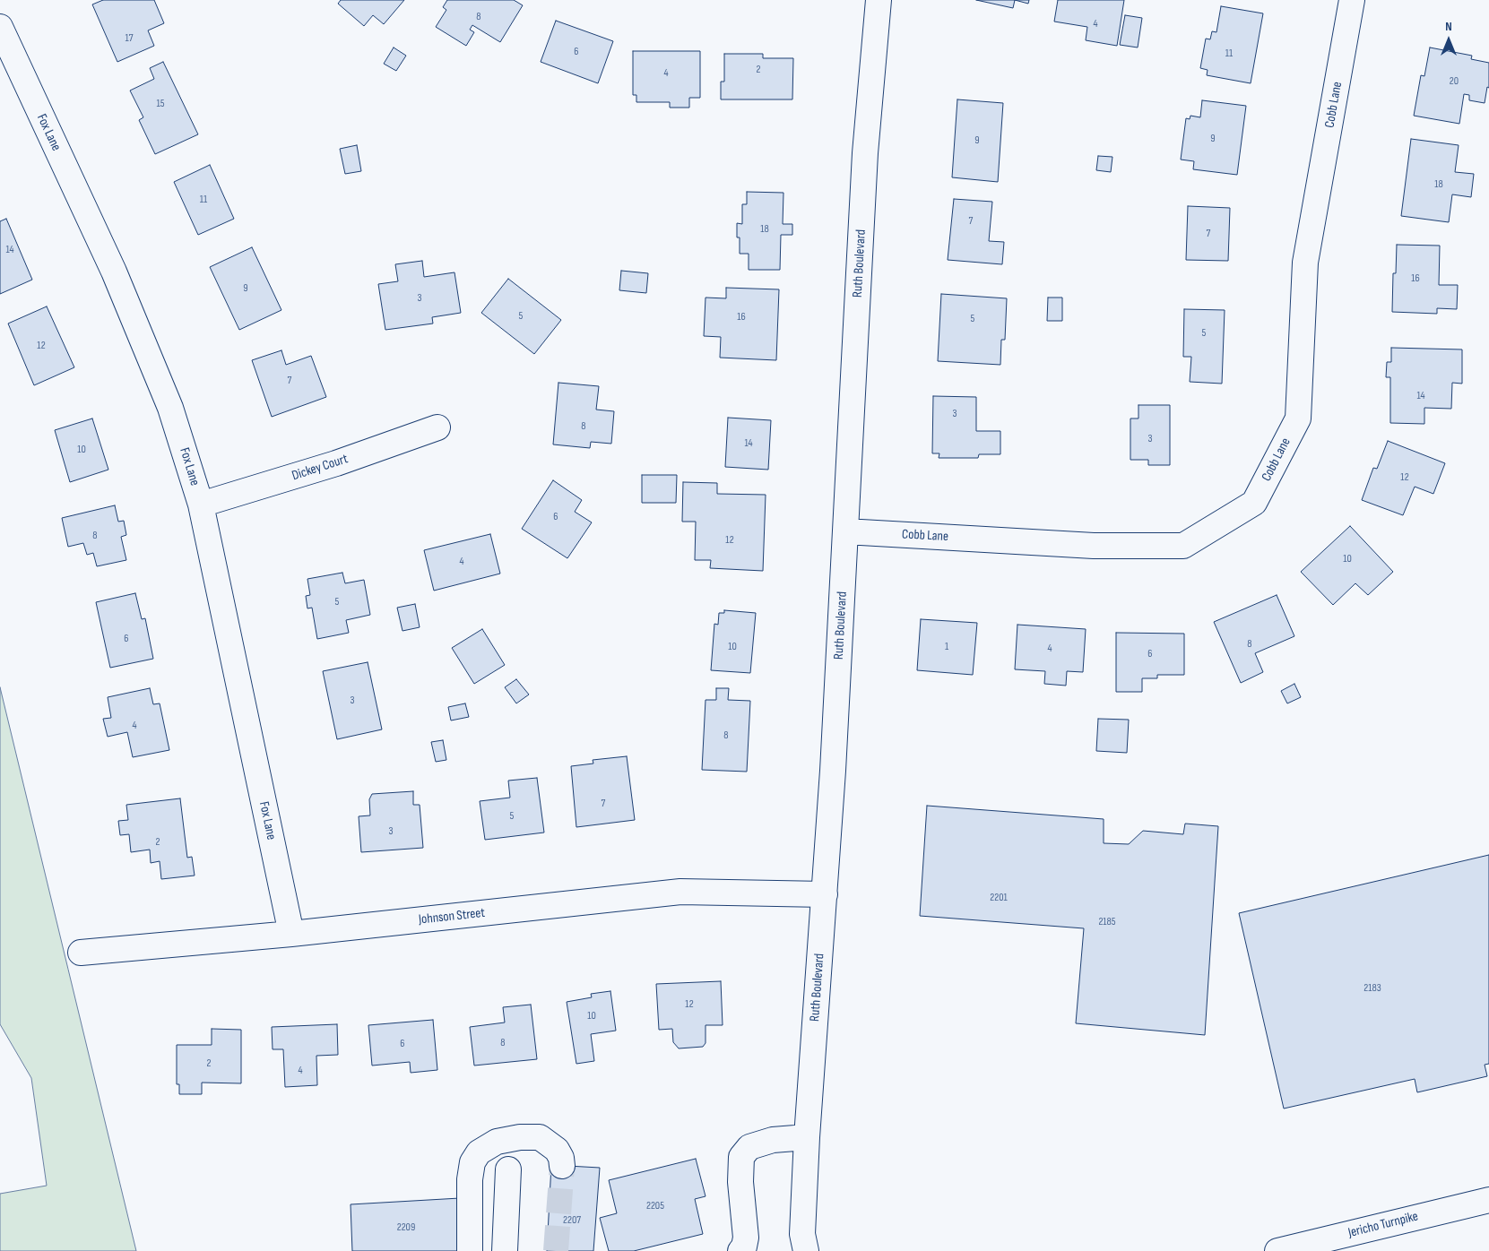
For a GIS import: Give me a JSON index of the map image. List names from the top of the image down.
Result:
{
  "streets": {
    "street": [
      "Cobb Lane",
      "Fox Lane",
      "Ruth Boulevard",
      "Dickey Court",
      "Johnson Street",
      "Jericho Turnpike"
    ]
  },
  "crossings": [
    ["Cobb Lane", "Ruth Boulevard"],
    ["Fox Lane", "Dickey Court"],
    ["Fox Lane", "Johnson Street"],
    ["Ruth Boulevard", "Johnson Street"]
  ],
  "house_numbers": [
    "8",
    "4",
    "17",
    "6",
    "11",
    "2",
    "4",
    "20",
    "15",
    "9",
    "9",
    "18",
    "11",
    "7",
    "18",
    "7",
    "14",
    "16",
    "9",
    "3",
    "5",
    "16",
    "5",
    "5",
    "12",
    "7",
    "14",
    "3",
    "8",
    "3",
    "14",
    "10",
    "12",
    "6",
    "8",
    "12",
    "10",
    "4",
    "5",
    "6",
    "8",
    "10",
    "1",
    "4",
    "6",
    "3",
    "4",
    "8",
    "7",
    "5",
    "3",
    "2",
    "2201",
    "2185",
    "2183",
    "12",
    "10",
    "8",
    "6",
    "2",
    "4",
    "2205",
    "2207",
    "2209"
  ],
  "north": "top"
}
